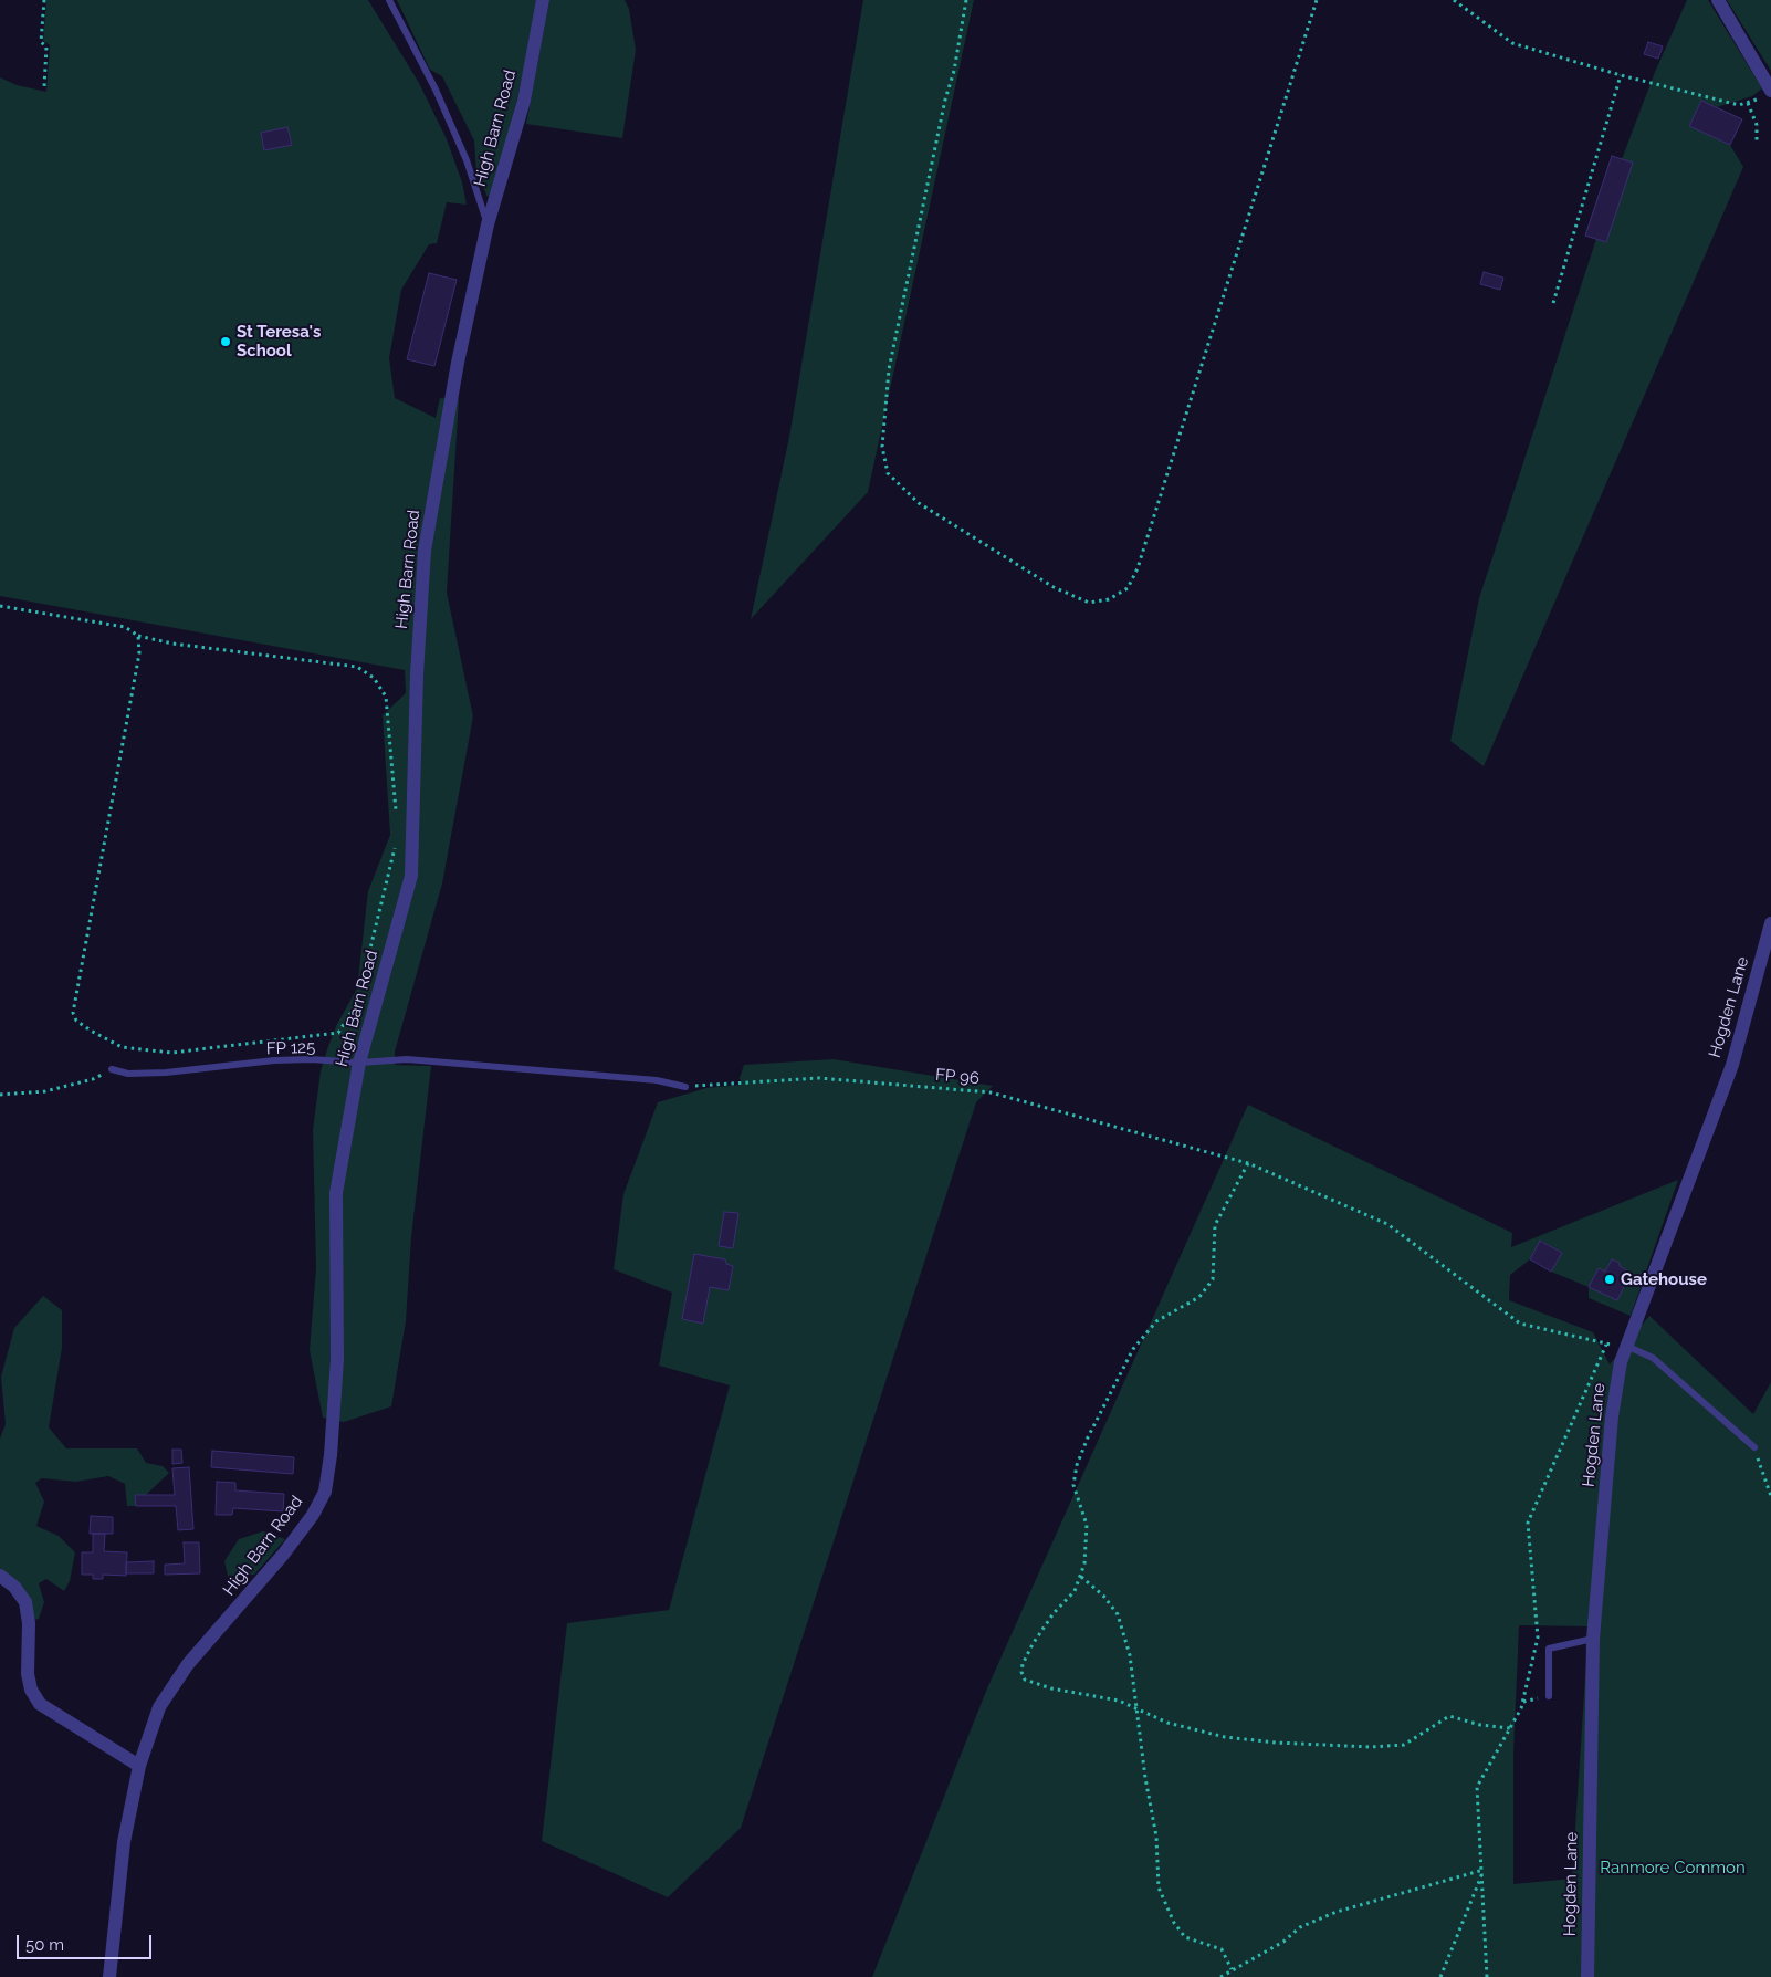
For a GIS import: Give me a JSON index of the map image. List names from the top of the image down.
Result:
{
  "streets": {
    "street": ["High Barn Road", "Hogden Lane"],
    "lane": ["FP 125"],
    "path": ["FP 96"]
  },
  "crossings": [
    ["High Barn Road", "FP 125"],
    ["Hogden Lane", "FP 96"],
    ["FP 125", "FP 96"]
  ],
  "parks": ["Ranmore Common"],
  "places": ["St Teresa's School", "Gatehouse"],
  "scale_bar": "50 m"
}
